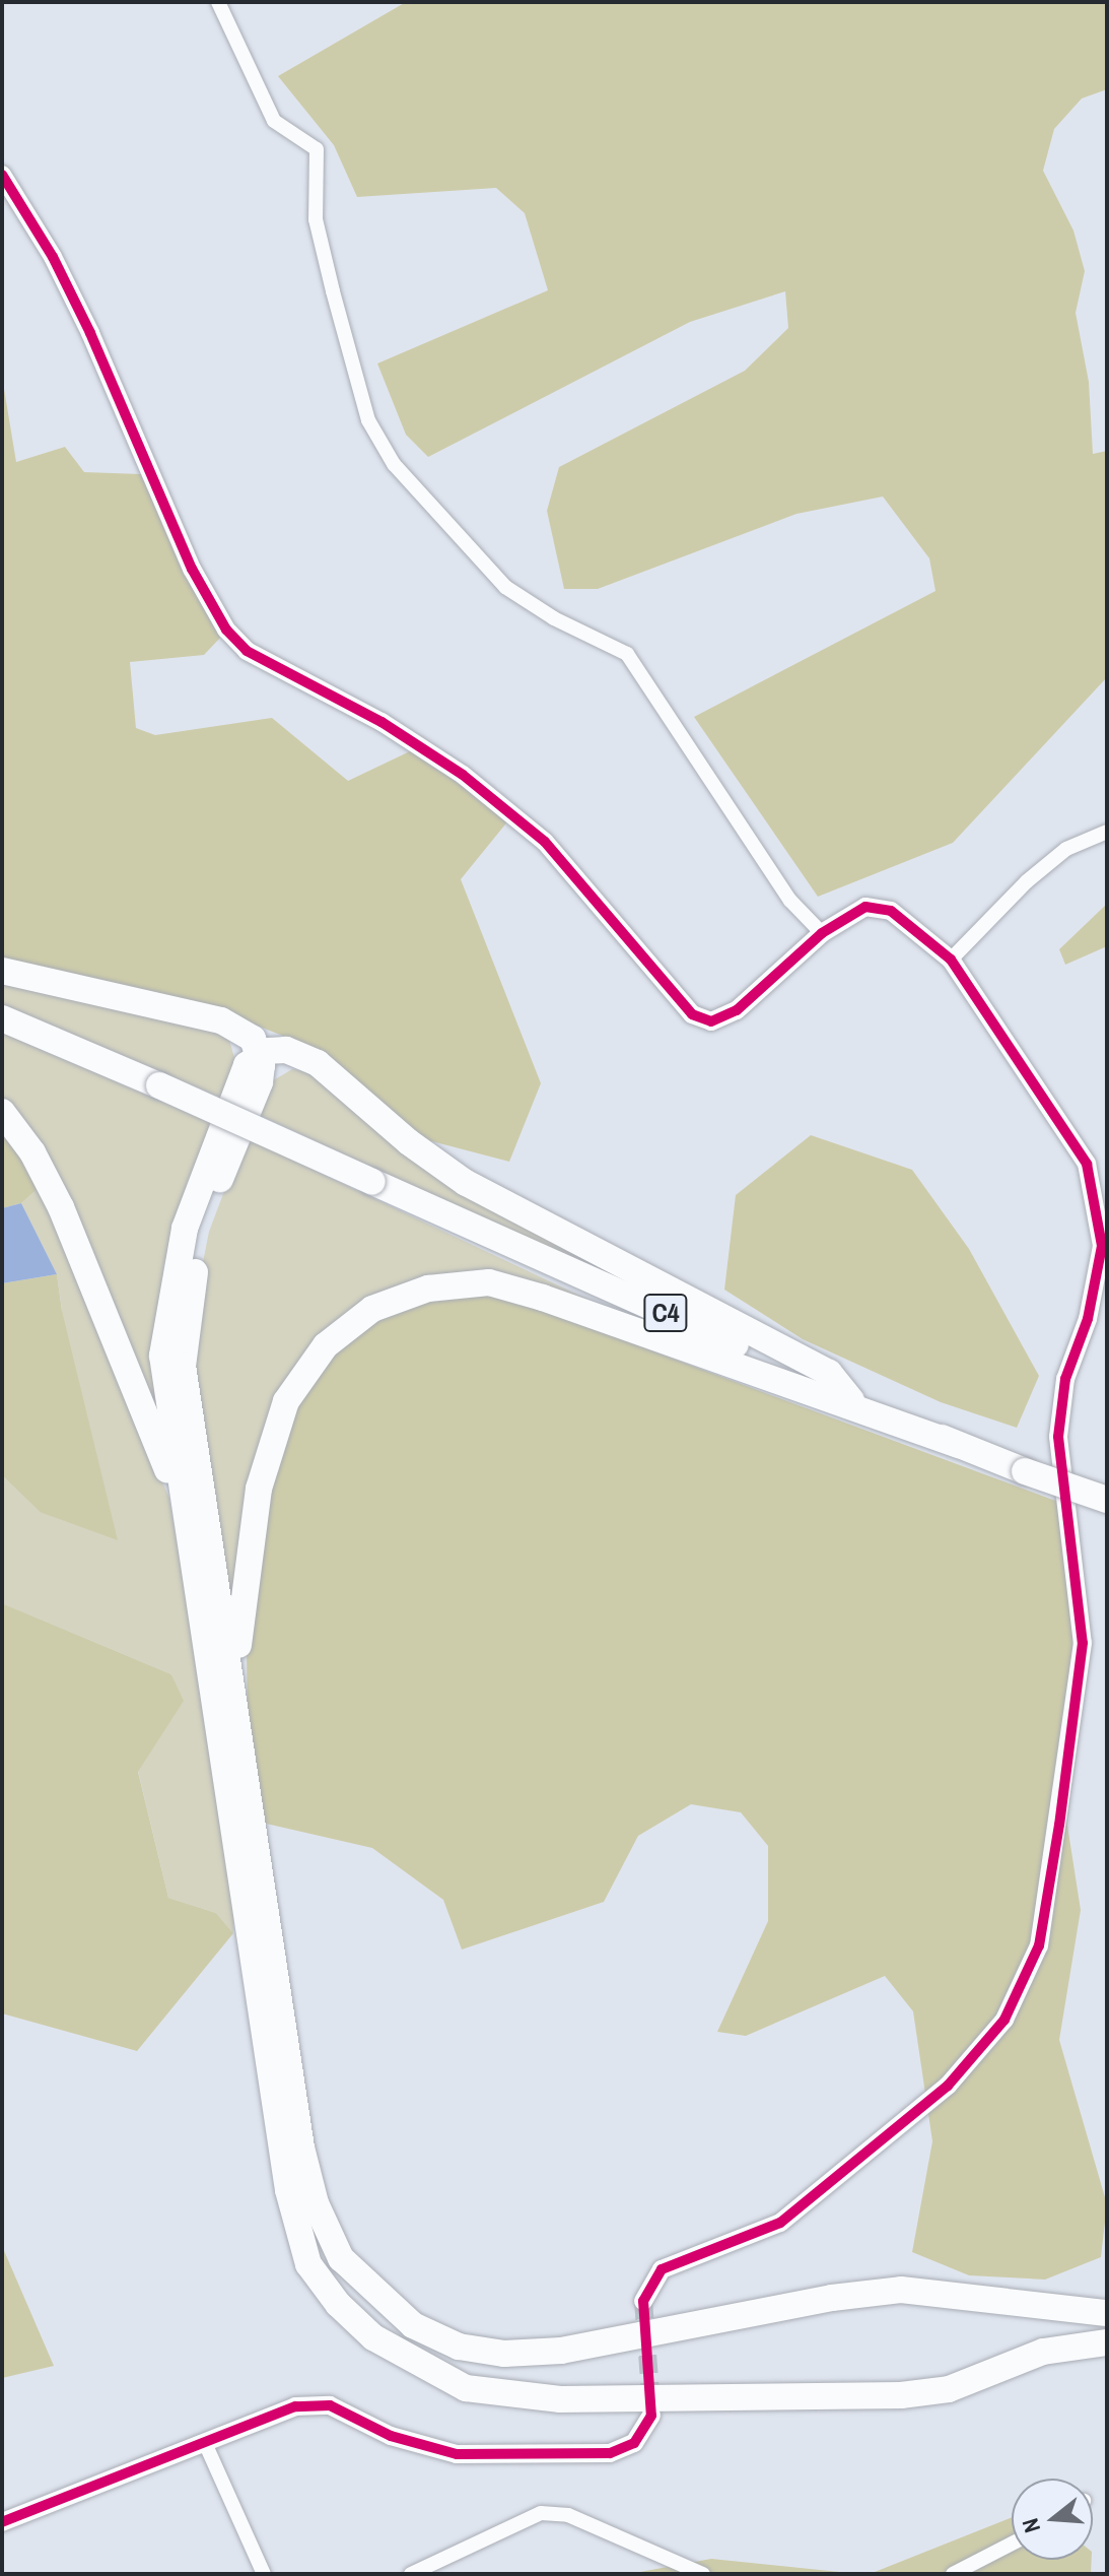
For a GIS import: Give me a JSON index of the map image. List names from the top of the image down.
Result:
{
  "streets": {
    "highway": ["C4"]
  },
  "north": "left"
}
